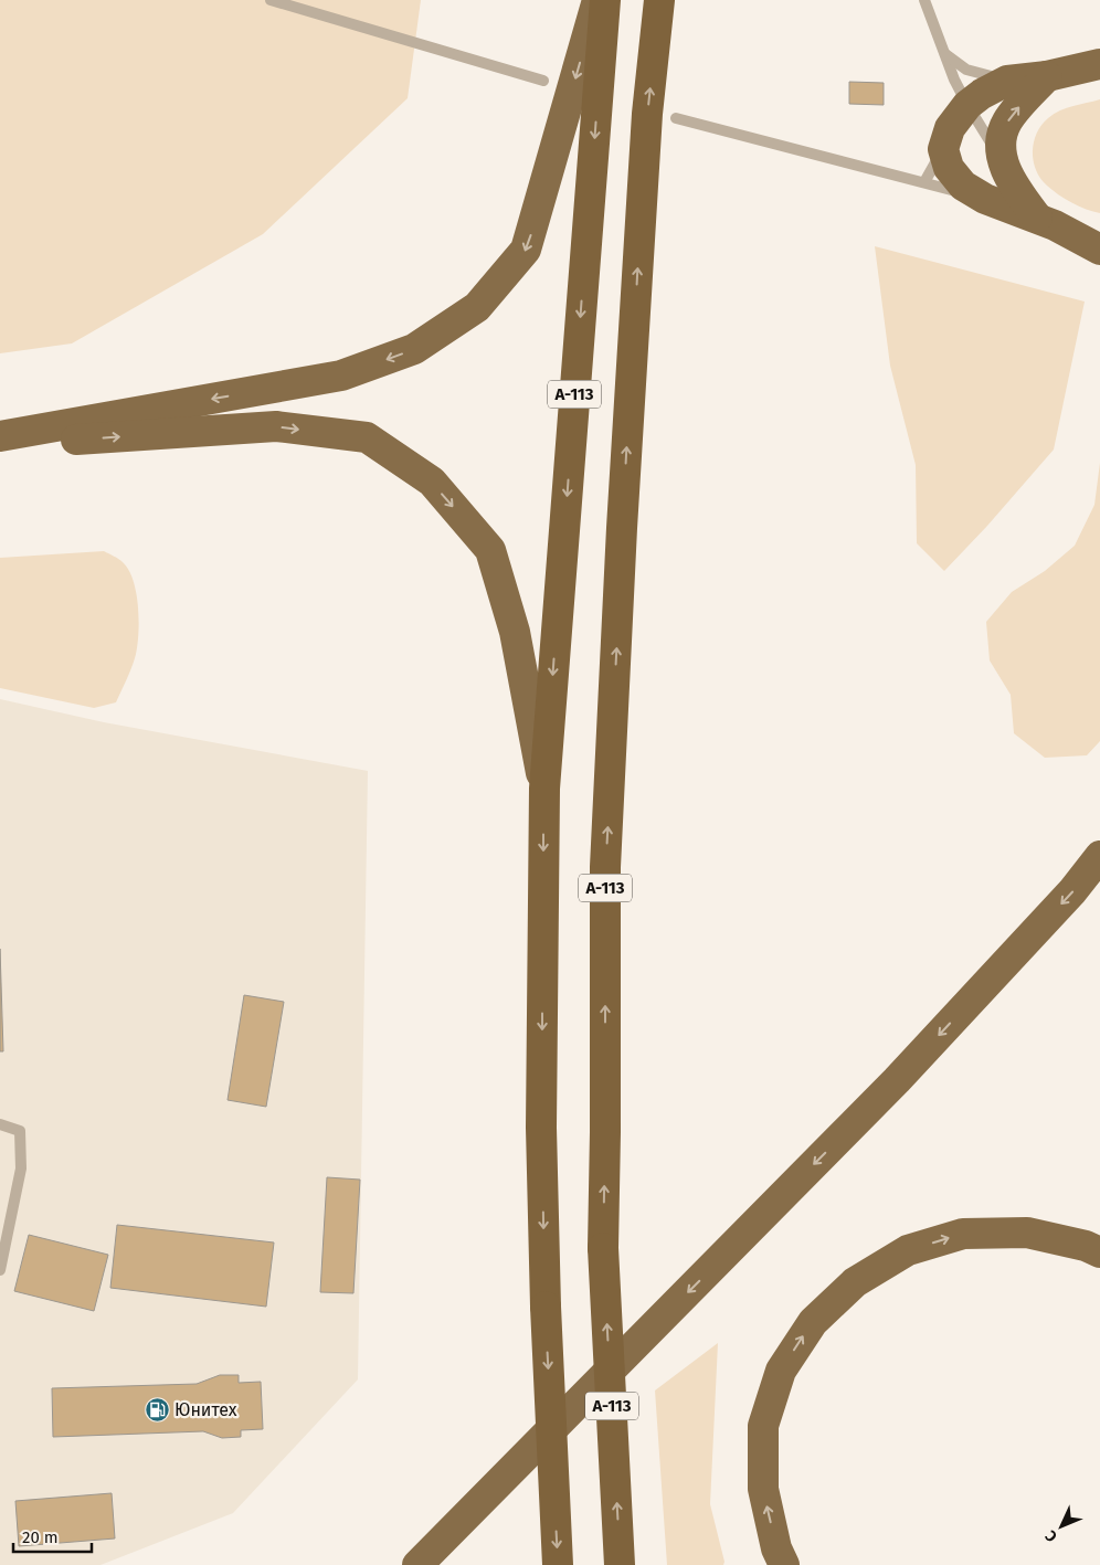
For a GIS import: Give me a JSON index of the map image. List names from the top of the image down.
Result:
{
  "streets": {
    "highway": ["А-113"]
  },
  "places": {
    "fuel station": ["Юнитех"]
  },
  "scale_bar": "20 m",
  "north": "bottom left"
}
